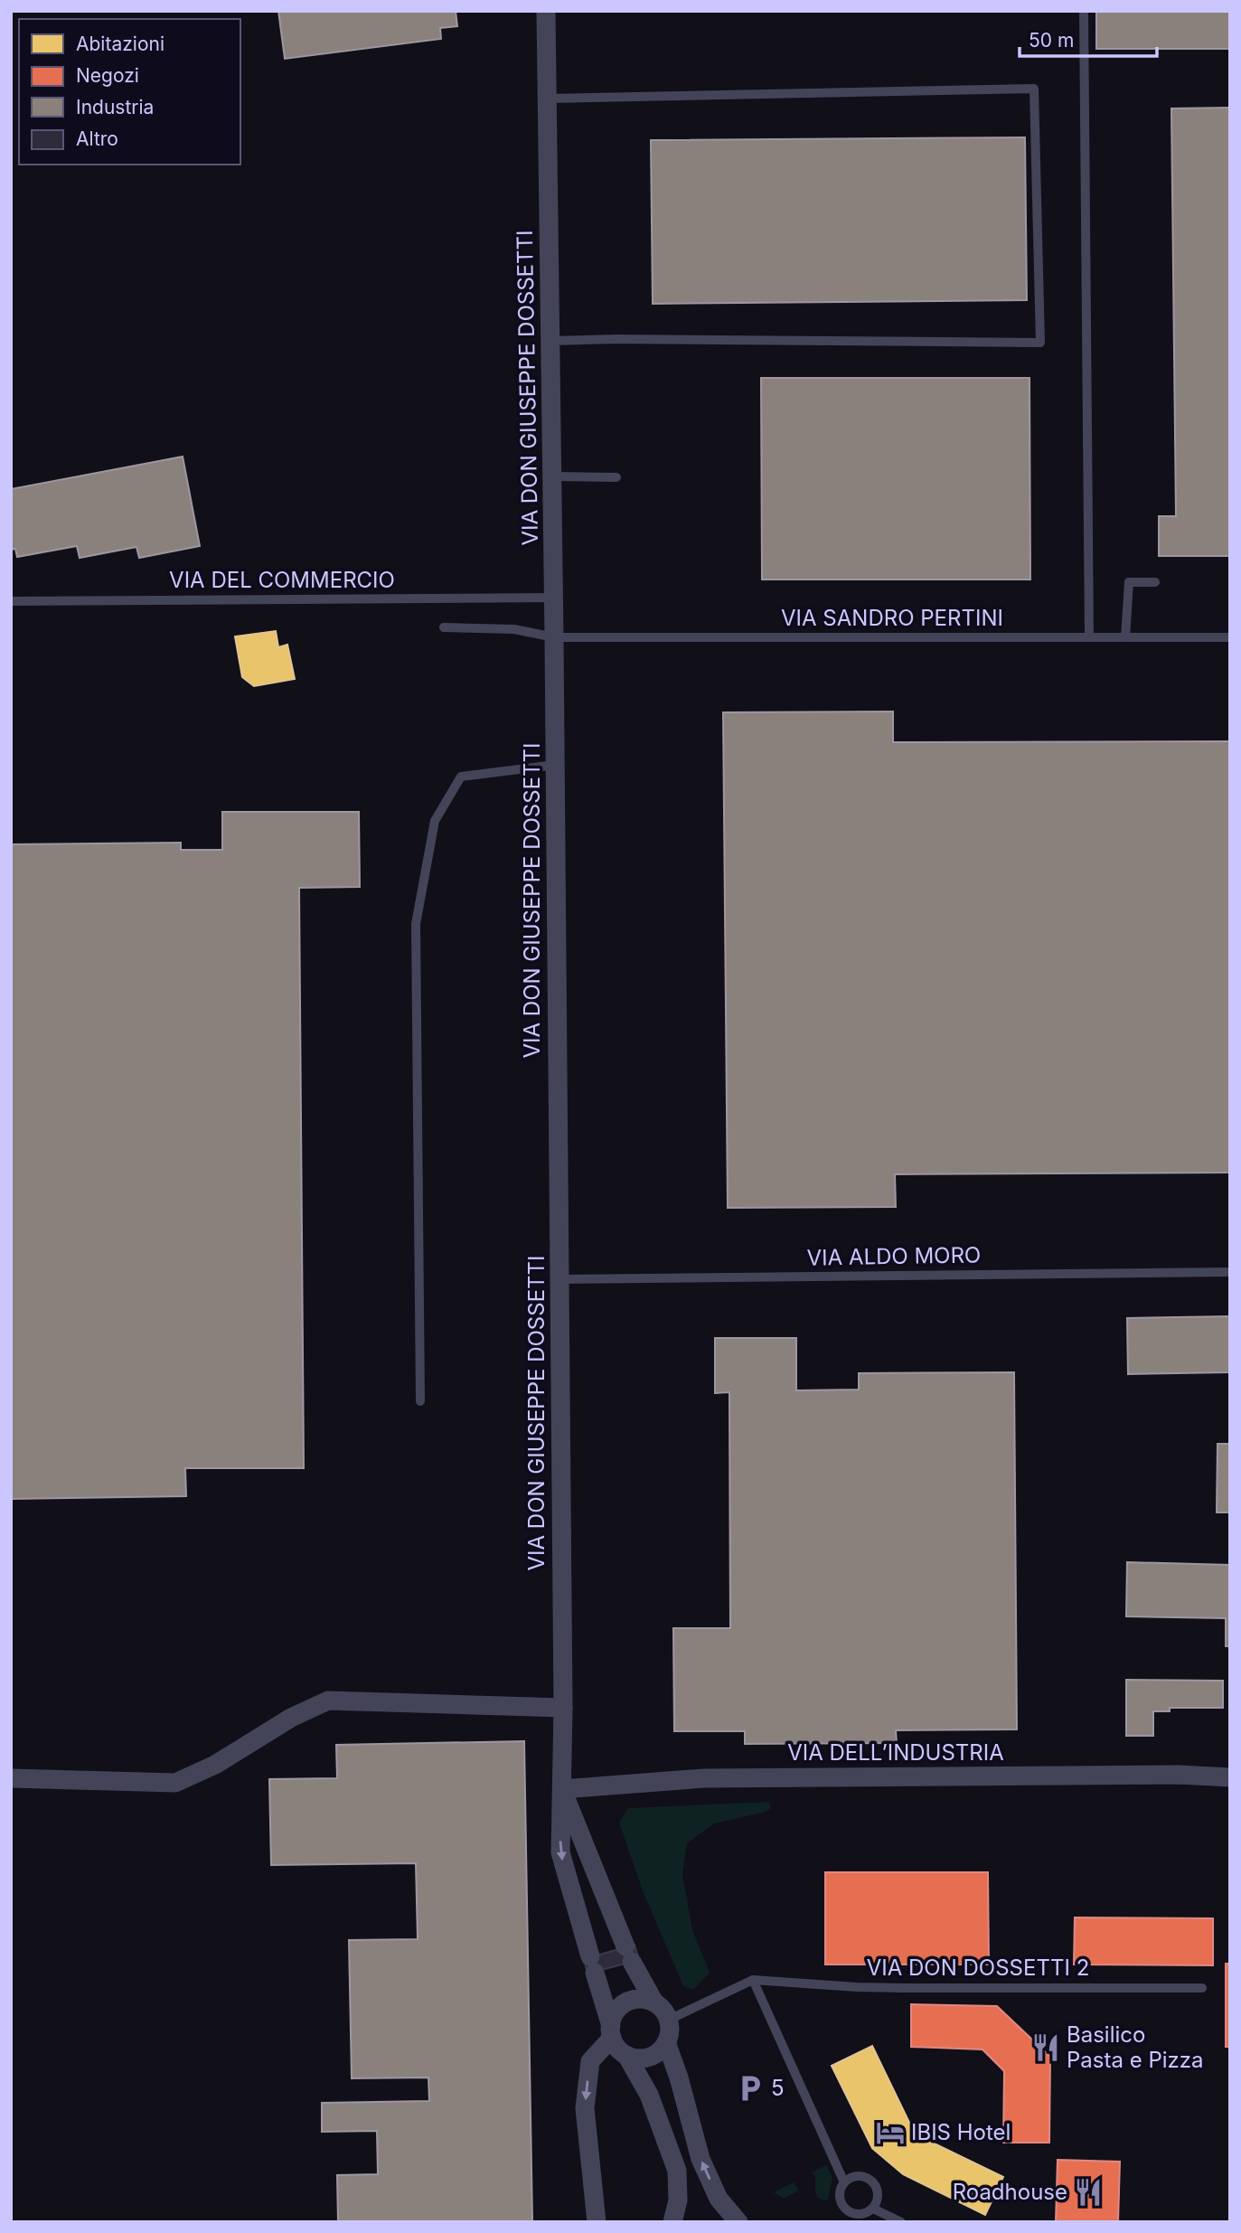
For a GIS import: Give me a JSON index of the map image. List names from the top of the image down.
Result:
{
  "streets": {
    "street": ["VIA DON GIUSEPPE DOSSETTI", "VIA DELL’INDUSTRIA"],
    "lane": [
      "VIA DEL COMMERCIO",
      "VIA SANDRO PERTINI",
      "VIA ALDO MORO",
      "VIA DON DOSSETTI 2"
    ]
  },
  "crossings": [
    ["VIA DON GIUSEPPE DOSSETTI", "VIA DEL COMMERCIO"],
    ["VIA DON GIUSEPPE DOSSETTI", "VIA SANDRO PERTINI"],
    ["VIA DON GIUSEPPE DOSSETTI", "VIA ALDO MORO"],
    ["VIA DON GIUSEPPE DOSSETTI", "VIA DELL’INDUSTRIA"],
    ["VIA DON GIUSEPPE DOSSETTI", "VIA DON DOSSETTI 2"]
  ],
  "places": {
    "restaurant": ["Basilico Pasta e Pizza", "Roadhouse"],
    "parking": ["5"],
    "hotel": ["IBIS Hotel"]
  },
  "legend": [
    "Abitazioni",
    "Negozi",
    "Industria",
    "Altro"
  ],
  "scale_bar": "50 m"
}
